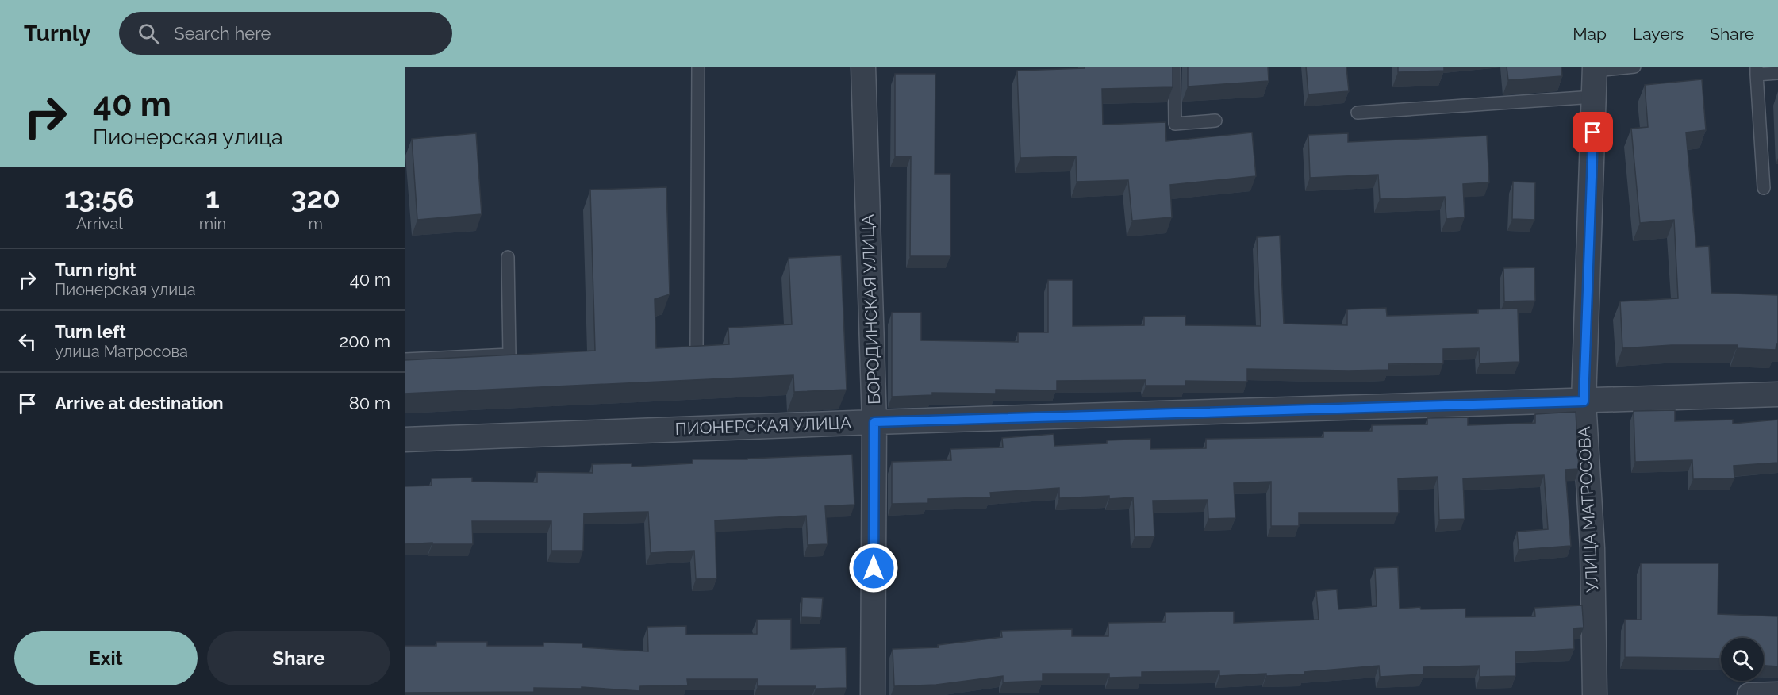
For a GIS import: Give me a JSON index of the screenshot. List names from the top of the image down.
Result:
{
  "streets": {
    "street": ["БОРОДИНСКАЯ УЛИЦА", "ПИОНЕРСКАЯ УЛИЦА", "УЛИЦА МАТРОСОВА"]
  },
  "crossings": [
    ["БОРОДИНСКАЯ УЛИЦА", "ПИОНЕРСКАЯ УЛИЦА"],
    ["ПИОНЕРСКАЯ УЛИЦА", "УЛИЦА МАТРОСОВА"]
  ],
  "page": {
    "header": "Turnly",
    "search": "Search here",
    "nav": ["Map", "Layers", "Share"],
    "turn": ["40 m", "Пионерская улица"],
    "eta": [
      "13:56",
      "Arrival",
      "1",
      "min",
      "320",
      "m"
    ],
    "list": [
      {
        "name": "Turn right",
        "note": "Пионерская улица",
        "value": "40 m"
      },
      {
        "name": "Turn left",
        "note": "улица Матросова",
        "value": "200 m"
      },
      {
        "name": "Arrive at destination",
        "value": "80 m"
      }
    ],
    "buttons": ["Exit", "Share"]
  }
}
